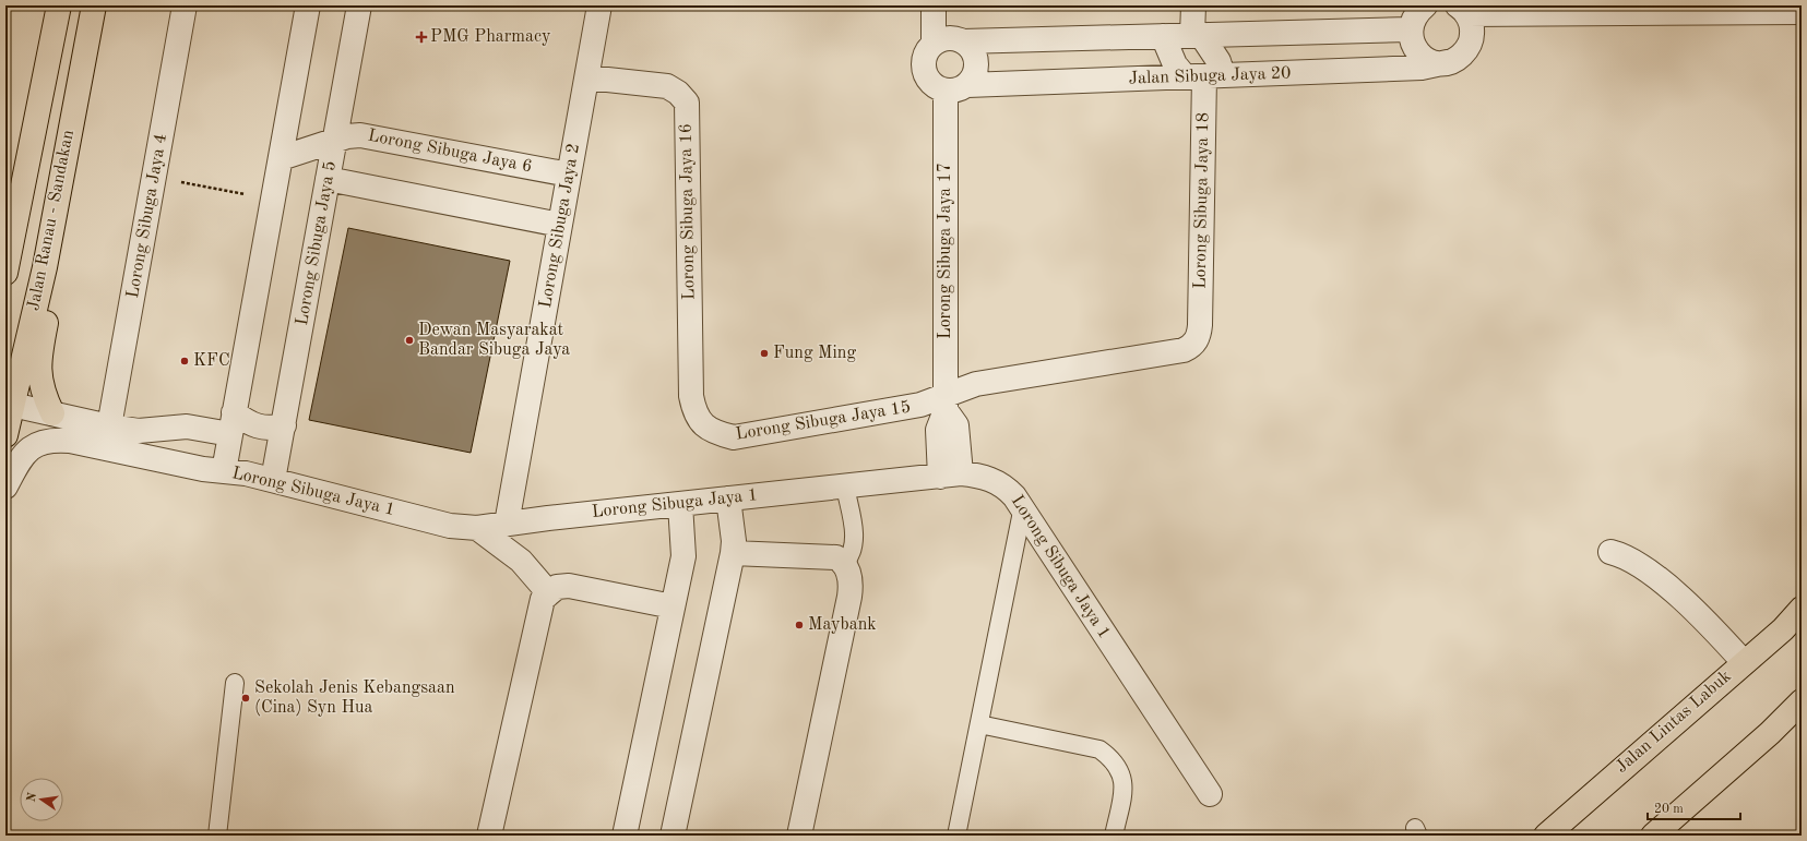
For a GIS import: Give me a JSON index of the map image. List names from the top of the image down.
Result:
{
  "streets": {
    "main road": ["Jalan Ranau - Sandakan", "Jalan Lintas Labuk"],
    "street": [
      "Jalan Sibuga Jaya 20",
      "Lorong Sibuga Jaya 6",
      "Lorong Sibuga Jaya 18",
      "Lorong Sibuga Jaya 16",
      "Lorong Sibuga Jaya 4",
      "Lorong Sibuga Jaya 2",
      "Lorong Sibuga Jaya 5",
      "Lorong Sibuga Jaya 17",
      "Lorong Sibuga Jaya 15",
      "Lorong Sibuga Jaya 1"
    ]
  },
  "crossings": [
    ["Jalan Sibuga Jaya 20", "Lorong Sibuga Jaya 18"],
    ["Jalan Sibuga Jaya 20", "Lorong Sibuga Jaya 17"],
    ["Lorong Sibuga Jaya 6", "Lorong Sibuga Jaya 2"],
    ["Lorong Sibuga Jaya 6", "Lorong Sibuga Jaya 5"],
    ["Lorong Sibuga Jaya 18", "Lorong Sibuga Jaya 15"],
    ["Lorong Sibuga Jaya 16", "Lorong Sibuga Jaya 2"],
    ["Lorong Sibuga Jaya 16", "Lorong Sibuga Jaya 15"],
    ["Lorong Sibuga Jaya 2", "Lorong Sibuga Jaya 1"],
    ["Lorong Sibuga Jaya 5", "Lorong Sibuga Jaya 1"],
    ["Lorong Sibuga Jaya 17", "Lorong Sibuga Jaya 15"],
    ["Lorong Sibuga Jaya 17", "Lorong Sibuga Jaya 1"]
  ],
  "places": {
    "health": ["PMG Pharmacy"],
    "other": [
      "Dewan Masyarakat Bandar Sibuga Jaya",
      "Fung Ming",
      "KFC",
      "Maybank",
      "Sekolah Jenis Kebangsaan (Cina) Syn Hua"
    ]
  },
  "scale_bar": "20 m",
  "north": "left"
}
